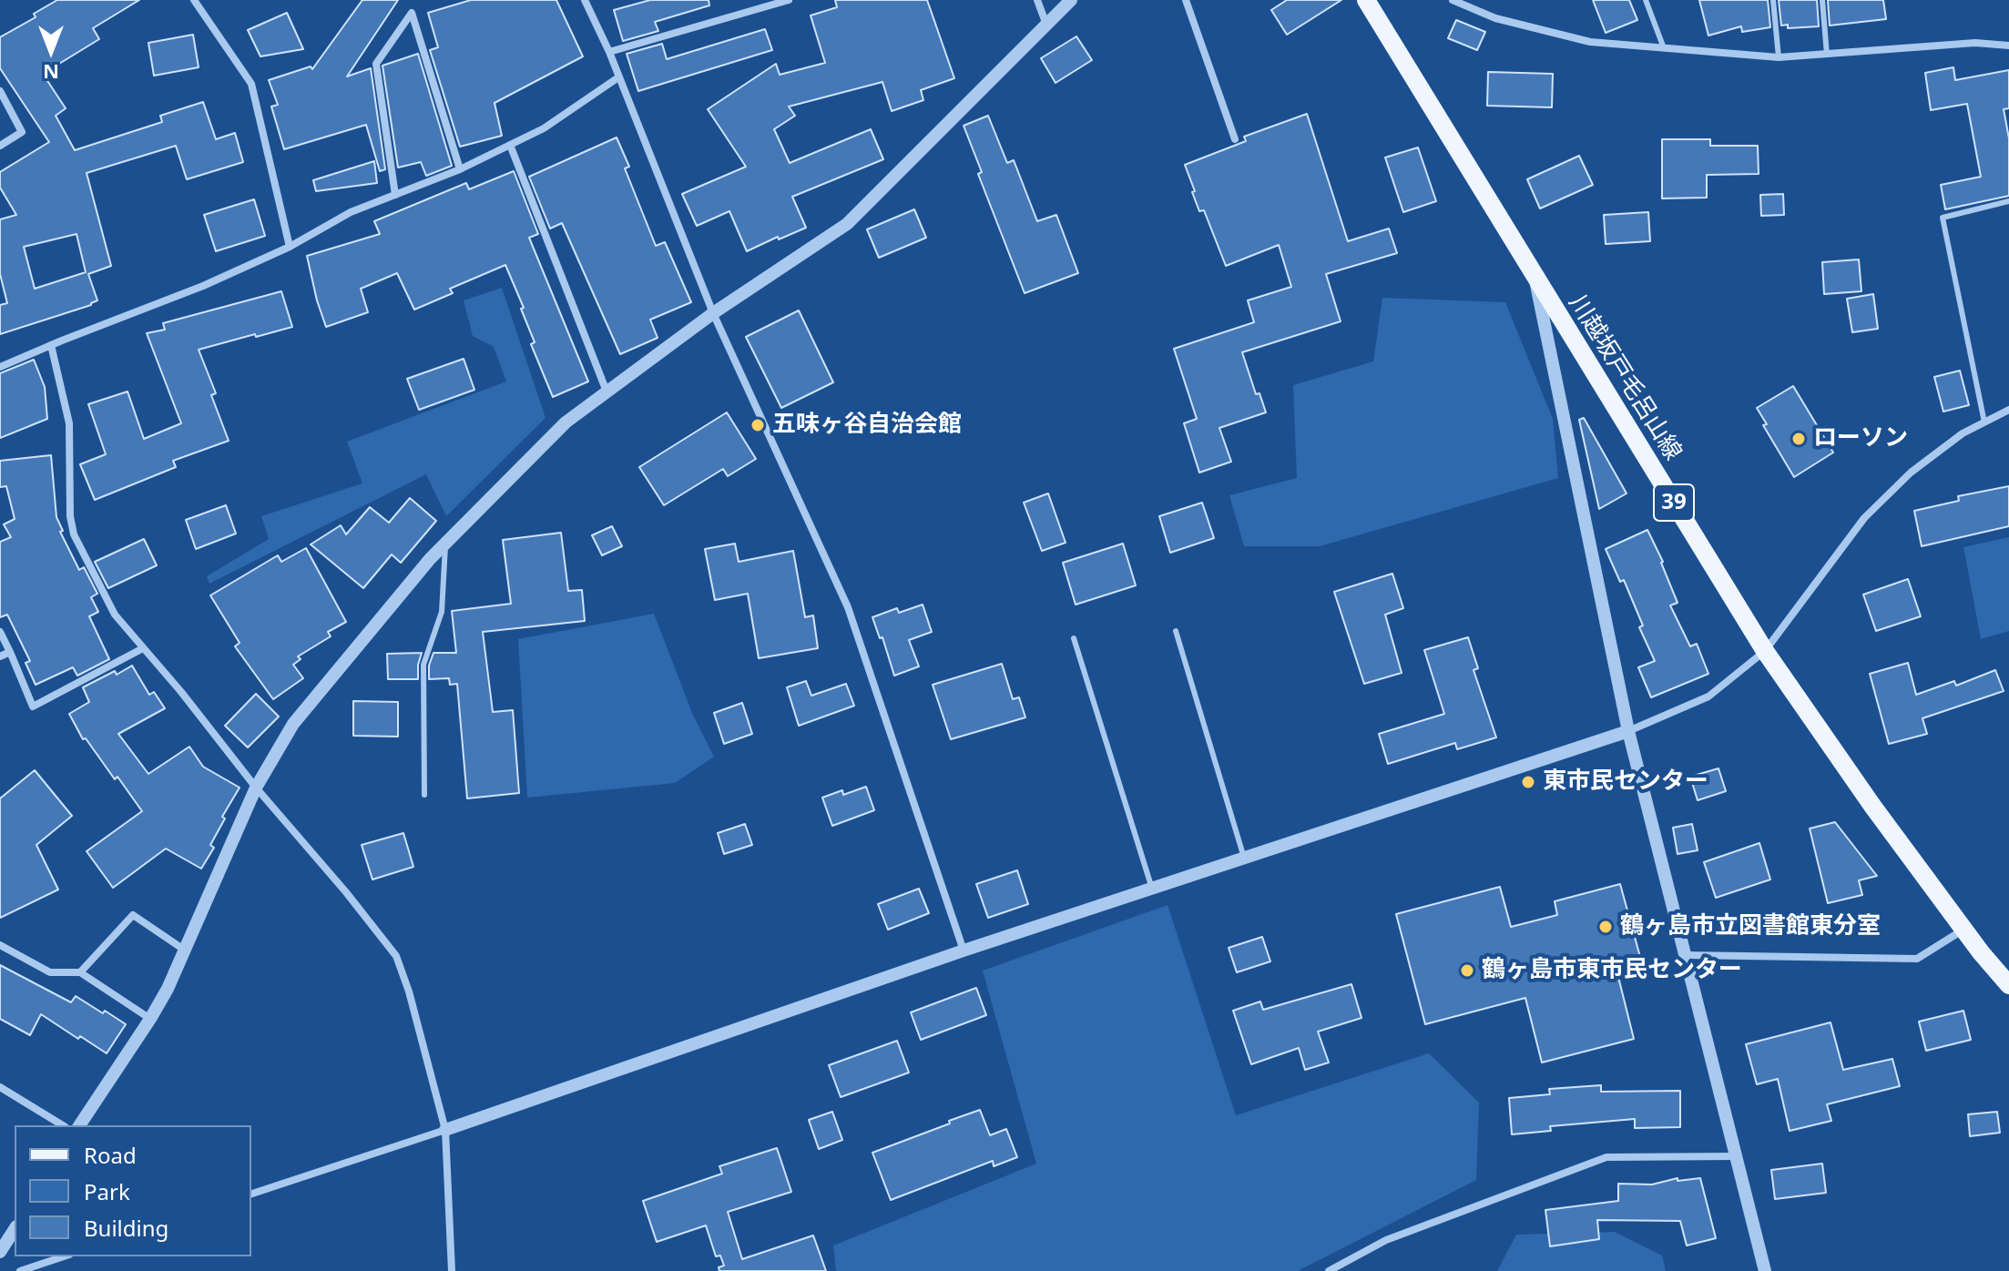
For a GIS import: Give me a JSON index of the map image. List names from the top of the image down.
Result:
{
  "streets": {
    "main road": ["川越坂戸毛呂山線", "39"]
  },
  "places": [
    "五味ヶ谷自治会館",
    "ローソン",
    "東市民センター",
    "鶴ヶ島市立図書館東分室",
    "鶴ヶ島市東市民センター"
  ],
  "legend": ["Road", "Park", "Building"],
  "north": "bottom"
}
